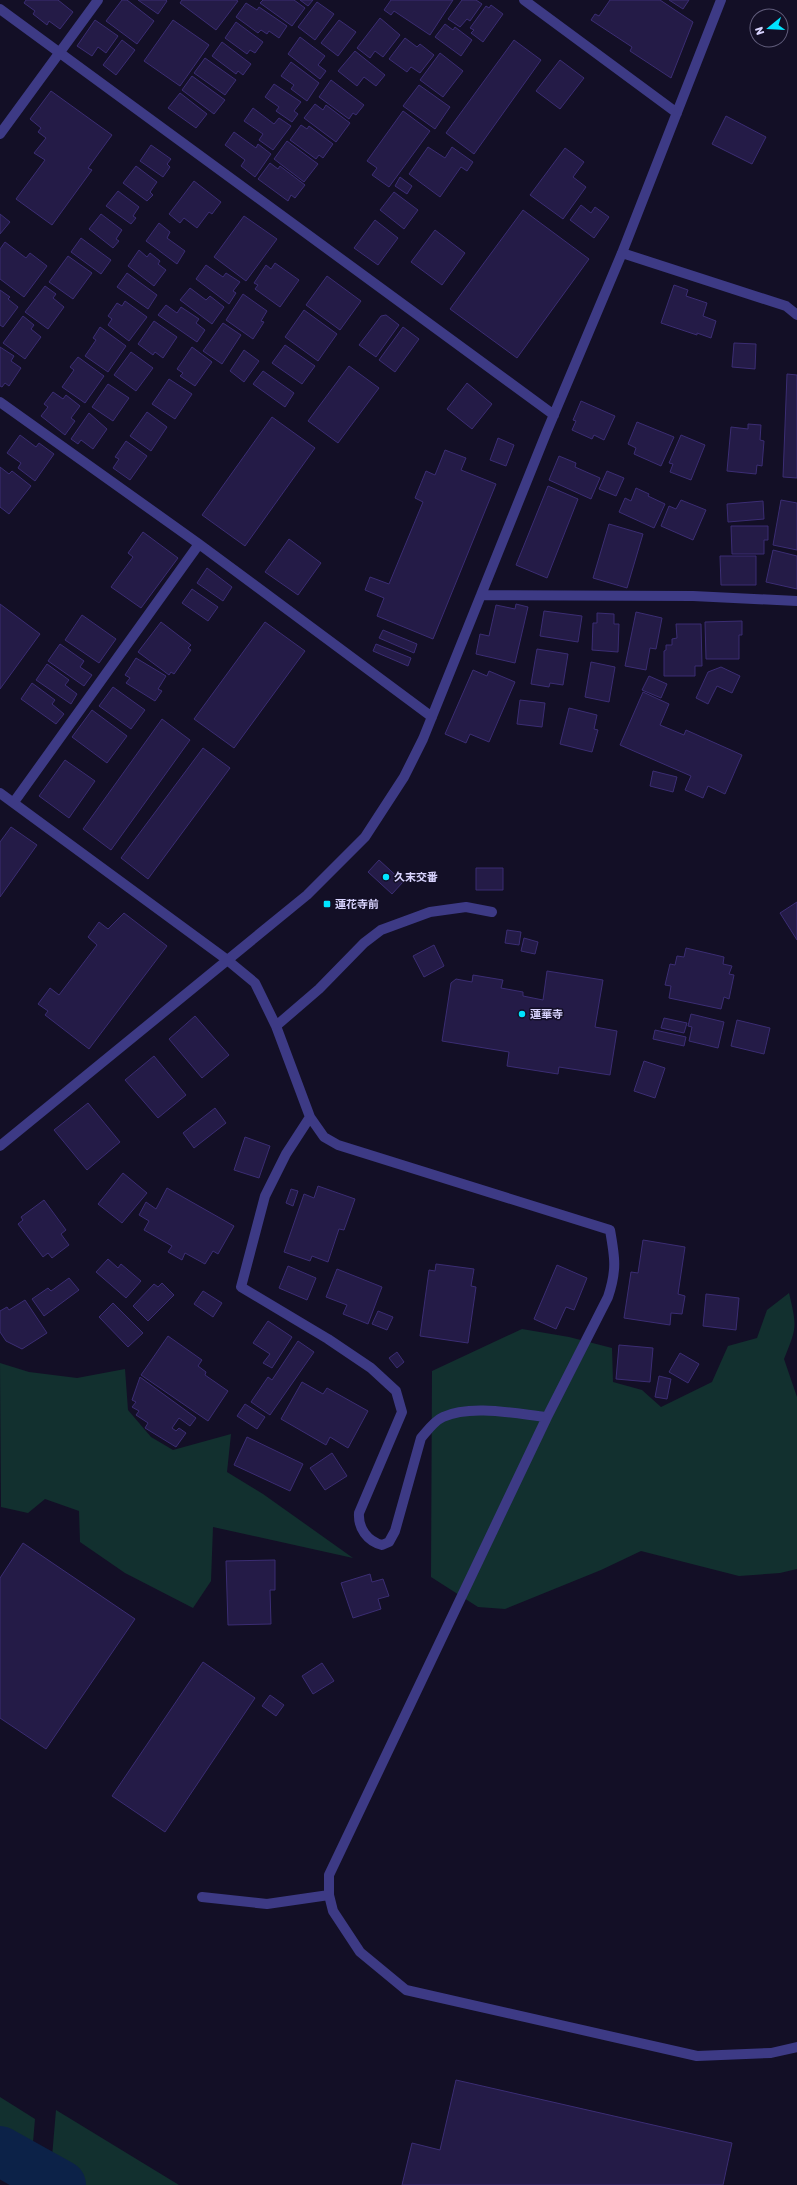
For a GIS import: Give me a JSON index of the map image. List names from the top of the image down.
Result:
{
  "places": {
    "other": ["久末交番", "蓮華寺"],
    "transit": ["蓮花寺前"]
  },
  "north": "left"
}
